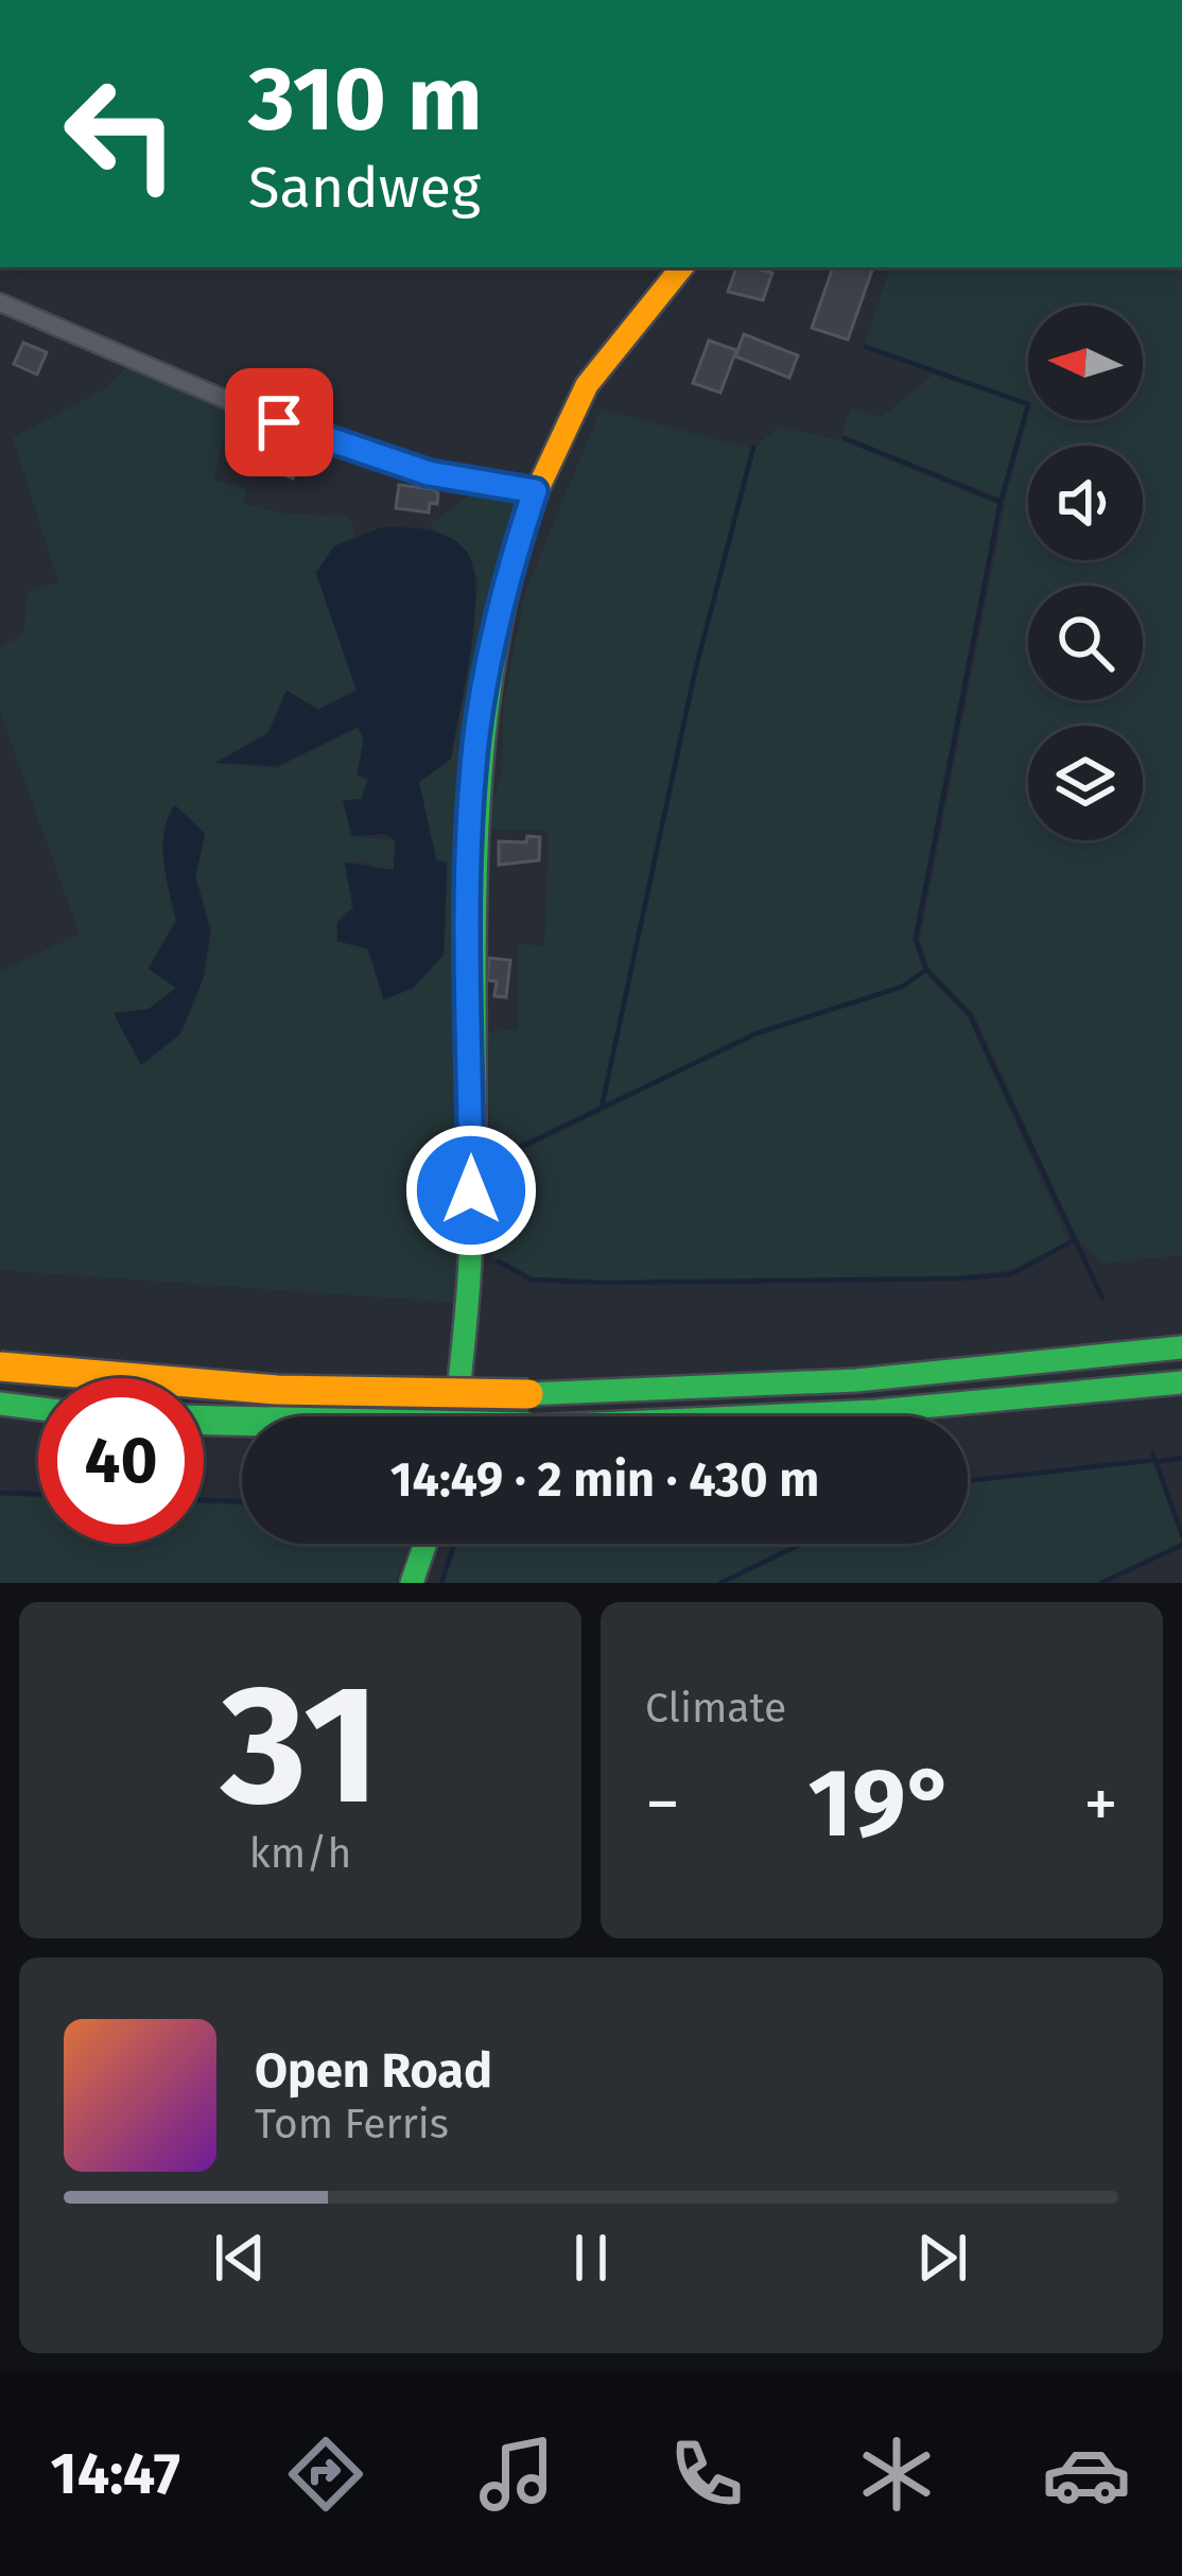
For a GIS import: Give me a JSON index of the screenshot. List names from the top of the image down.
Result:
{
  "north": "left",
  "page": {
    "turn": ["310 m", "Sandweg"],
    "limit": "40",
    "trip": "14:49 · 2 min · 430 m",
    "tile": [
      ["31", "km/h"],
      "Climate"
    ],
    "heat": ["−", "19°", "+"],
    "song": ["Open Road", "Tom Ferris"],
    "tabs": "14:47"
  }
}
